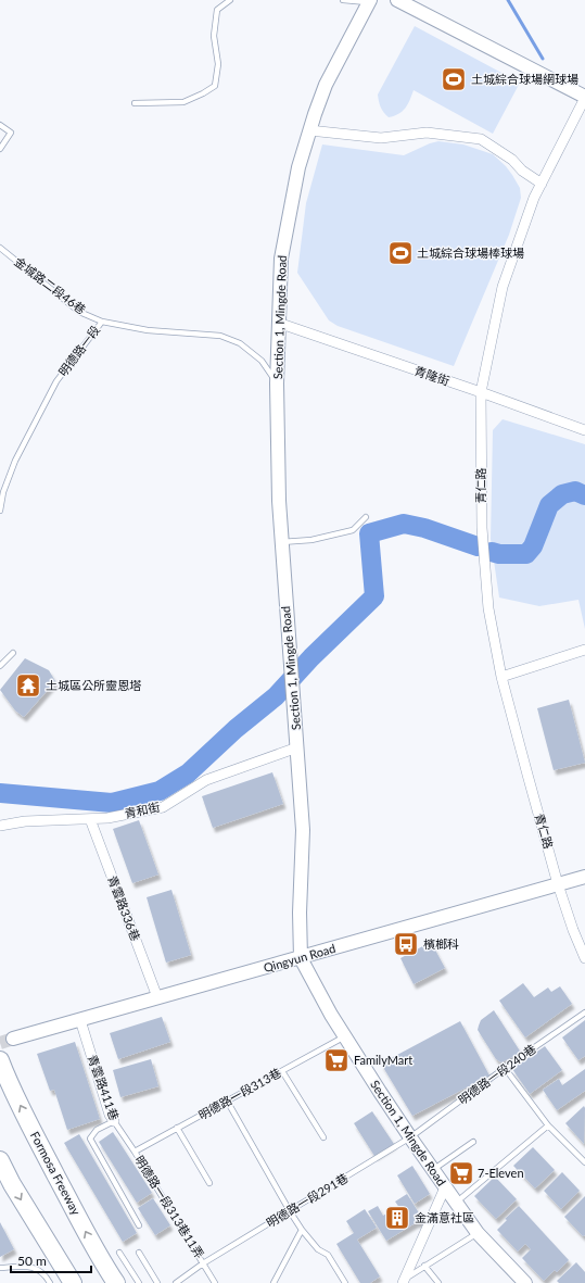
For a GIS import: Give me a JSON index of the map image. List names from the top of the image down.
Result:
{
  "streets": {
    "highway": ["Formosa Freeway"],
    "street": [
      "Section 1, Mingde Road",
      "青隆街",
      "青仁路",
      "青和街",
      "青雲路336巷",
      "Qingyun Road",
      "青雲路411巷"
    ],
    "lane": [
      "金城路二段46巷",
      "明德路一段",
      "明德路一段240巷",
      "明德路一段313巷",
      "明德路一段291巷",
      "明德路一段313巷11弄"
    ]
  },
  "crossings": [
    ["金城路二段46巷", "明德路一段"],
    ["Section 1, Mingde Road", "明德路一段"],
    ["Section 1, Mingde Road", "青隆街"],
    ["Section 1, Mingde Road", "青和街"],
    ["Section 1, Mingde Road", "Qingyun Road"],
    ["Section 1, Mingde Road", "明德路一段240巷"],
    ["Section 1, Mingde Road", "明德路一段313巷"],
    ["Section 1, Mingde Road", "明德路一段291巷"],
    ["青隆街", "青仁路"],
    ["青仁路", "Qingyun Road"],
    ["青和街", "青雲路336巷"],
    ["青雲路336巷", "Qingyun Road"],
    ["Qingyun Road", "青雲路411巷"],
    ["明德路一段240巷", "明德路一段291巷"],
    ["青雲路411巷", "明德路一段313巷"],
    ["青雲路411巷", "明德路一段313巷11弄"],
    ["明德路一段313巷", "明德路一段313巷11弄"],
    ["明德路一段291巷", "明德路一段313巷11弄"]
  ],
  "places": {
    "sports": ["土城綜合球場網球場", "土城綜合球場棒球場"],
    "temple": ["土城區公所靈恩塔"],
    "bus stop": ["檳榔科"],
    "supermarket": ["FamilyMart", "7-Eleven"],
    "building": ["金滿意社區"]
  },
  "scale_bar": "50 m"
}
